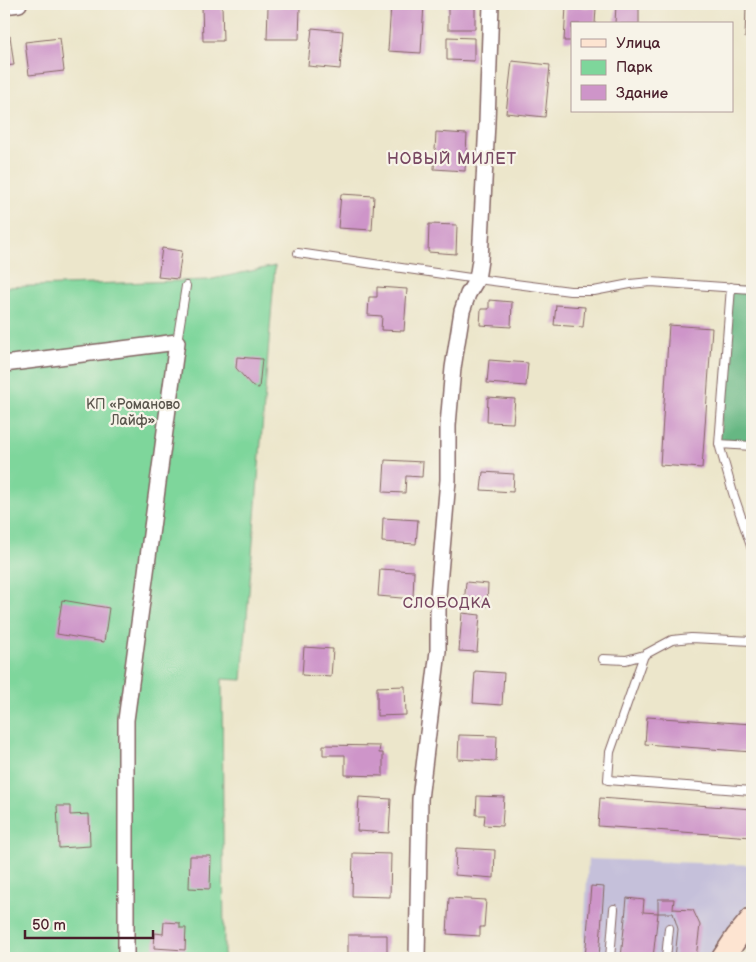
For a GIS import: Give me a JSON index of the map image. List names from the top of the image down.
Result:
{
  "districts": ["НОВЫЙ МИЛЕТ", "СЛОБОДКА"],
  "parks": ["КП «Романово Лайф»"],
  "legend": ["Улица", "Парк", "Здание"],
  "scale_bar": "50 m"
}
